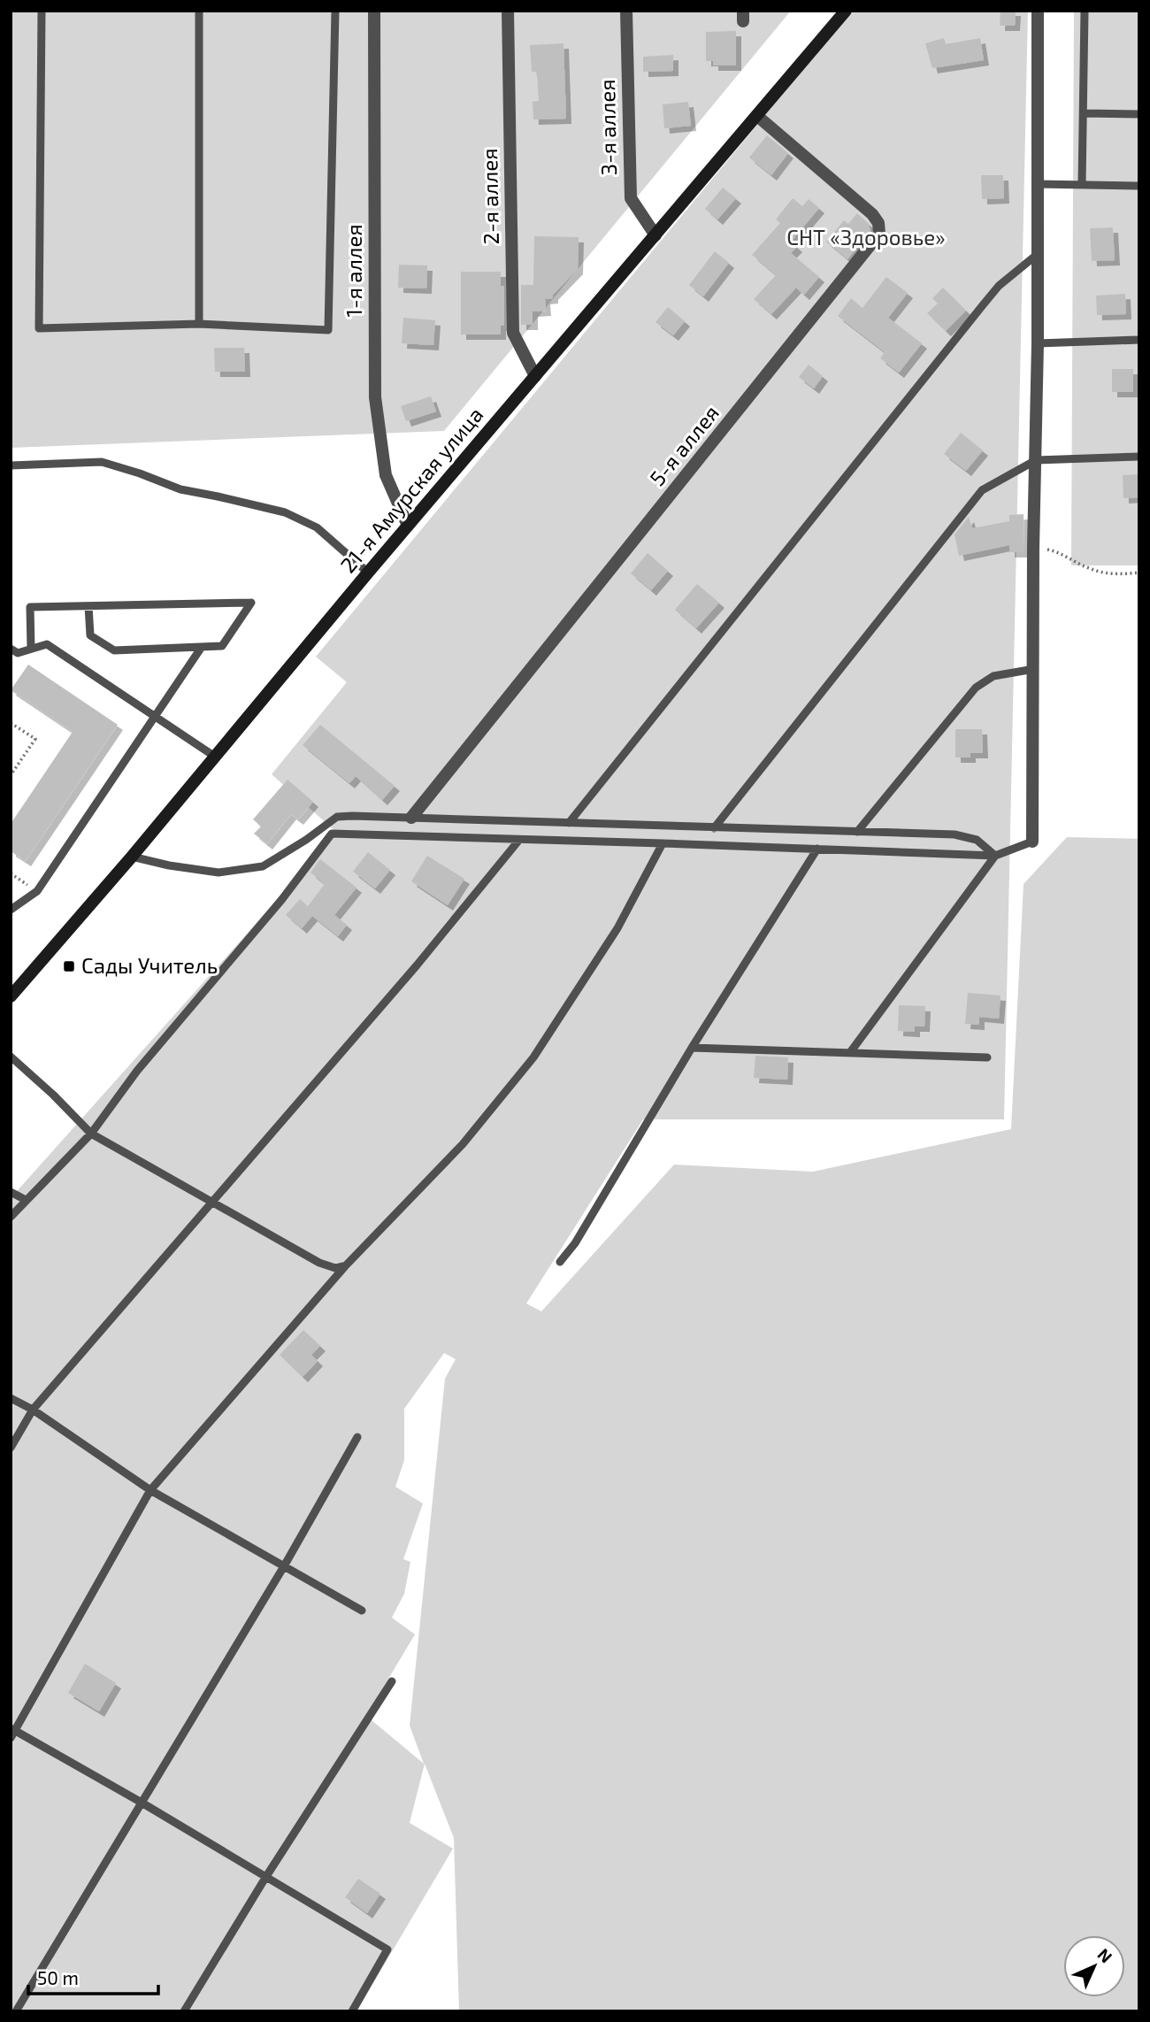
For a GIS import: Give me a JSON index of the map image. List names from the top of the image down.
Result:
{
  "streets": {
    "main road": ["21-я Амурская улица"],
    "street": [
      "3-я аллея",
      "2-я аллея",
      "1-я аллея",
      "5-я аллея"
    ]
  },
  "crossings": [
    ["3-я аллея", "21-я Амурская улица"],
    ["2-я аллея", "21-я Амурская улица"],
    ["1-я аллея", "21-я Амурская улица"],
    ["5-я аллея", "21-я Амурская улица"]
  ],
  "parks": ["СНТ «Здоровье»"],
  "places": {
    "transit": ["Сады Учитель"]
  },
  "scale_bar": "50 m",
  "north": "top right"
}
